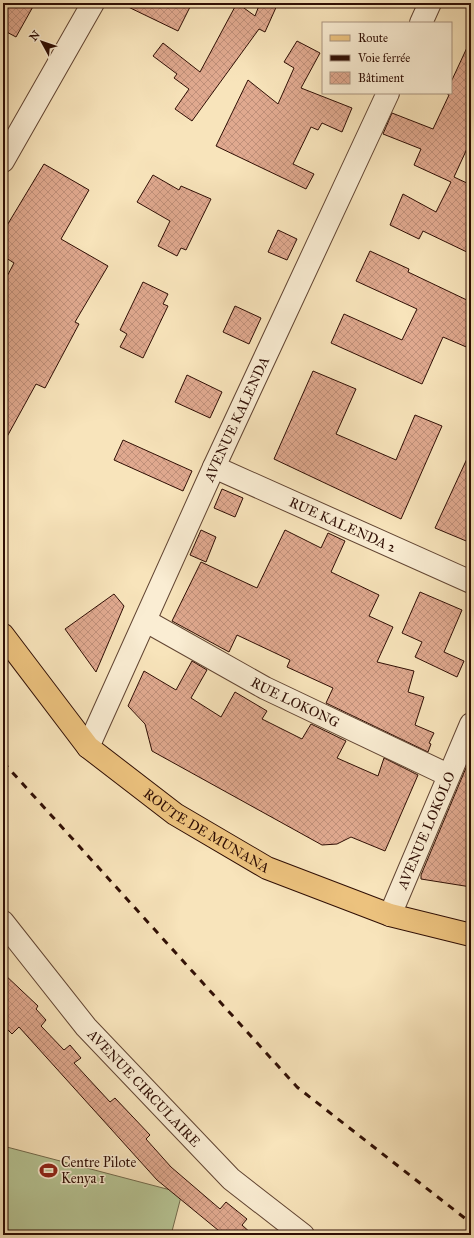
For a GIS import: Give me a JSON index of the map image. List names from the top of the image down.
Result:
{
  "streets": {
    "main road": ["ROUTE DE MUNANA"],
    "street": [
      "AVENUE KALENDA",
      "RUE KALENDA 2",
      "RUE LOKONG",
      "AVENUE LOKOLO",
      "AVENUE CIRCULAIRE"
    ]
  },
  "crossings": [
    ["AVENUE KALENDA", "RUE KALENDA 2"],
    ["AVENUE KALENDA", "RUE LOKONG"],
    ["AVENUE KALENDA", "ROUTE DE MUNANA"],
    ["RUE LOKONG", "AVENUE LOKOLO"],
    ["ROUTE DE MUNANA", "AVENUE LOKOLO"]
  ],
  "places": {
    "sports": ["Centre Pilote Kenya 1"]
  },
  "legend": ["Route", "Voie ferrée", "Bâtiment"],
  "north": "top left"
}
